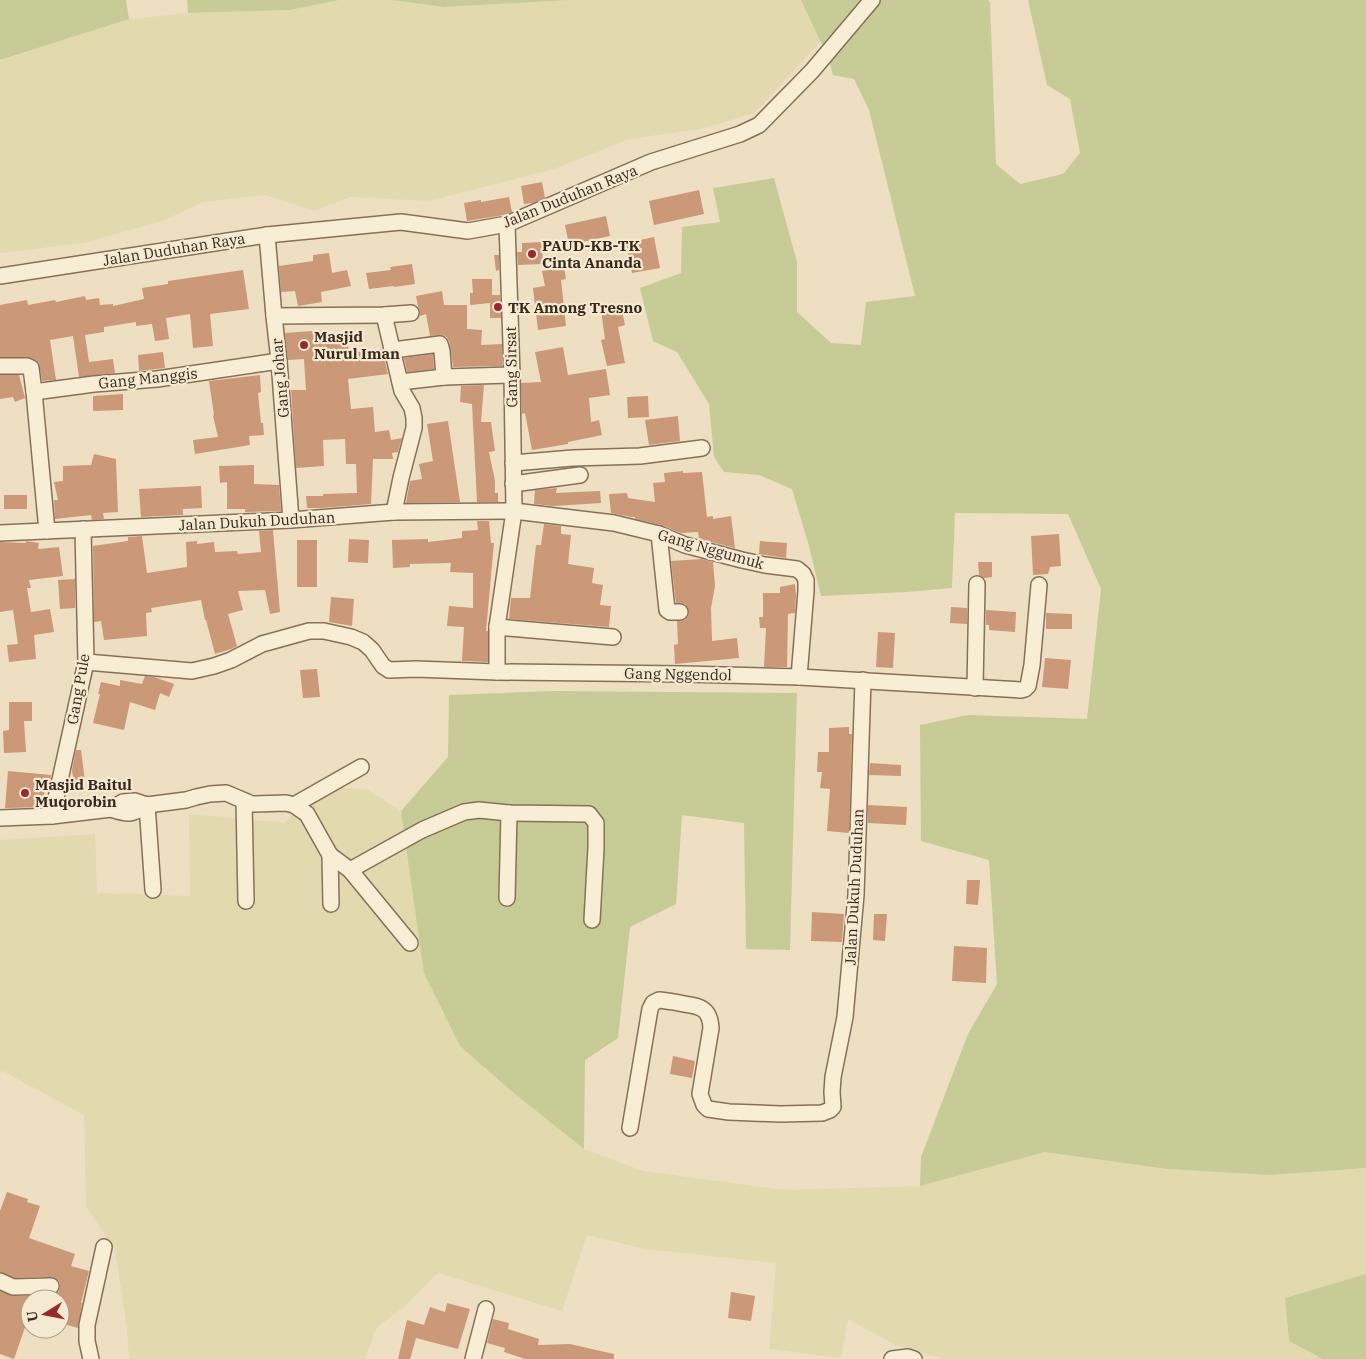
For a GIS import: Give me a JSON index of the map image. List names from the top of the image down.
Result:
{
  "streets": {
    "street": [
      "Jalan Duduhan Raya",
      "Gang Sirsat",
      "Gang Manggis",
      "Gang Johar",
      "Jalan Dukuh Duduhan",
      "Gang Nggumuk",
      "Gang Nggendol",
      "Gang Pule"
    ]
  },
  "crossings": [
    ["Jalan Duduhan Raya", "Gang Sirsat"],
    ["Jalan Duduhan Raya", "Gang Johar"],
    ["Gang Sirsat", "Jalan Dukuh Duduhan"],
    ["Gang Sirsat", "Gang Nggumuk"],
    ["Gang Manggis", "Gang Johar"],
    ["Gang Johar", "Jalan Dukuh Duduhan"],
    ["Jalan Dukuh Duduhan", "Gang Nggumuk"],
    ["Jalan Dukuh Duduhan", "Gang Nggendol"],
    ["Jalan Dukuh Duduhan", "Gang Pule"],
    ["Gang Nggumuk", "Gang Nggendol"],
    ["Gang Nggendol", "Gang Pule"]
  ],
  "places": [
    "PAUD-KB-TK Cinta Ananda",
    "TK Among Tresno",
    "Masjid Nurul Iman",
    "Masjid Baitul Muqorobin"
  ],
  "north": "left"
}
